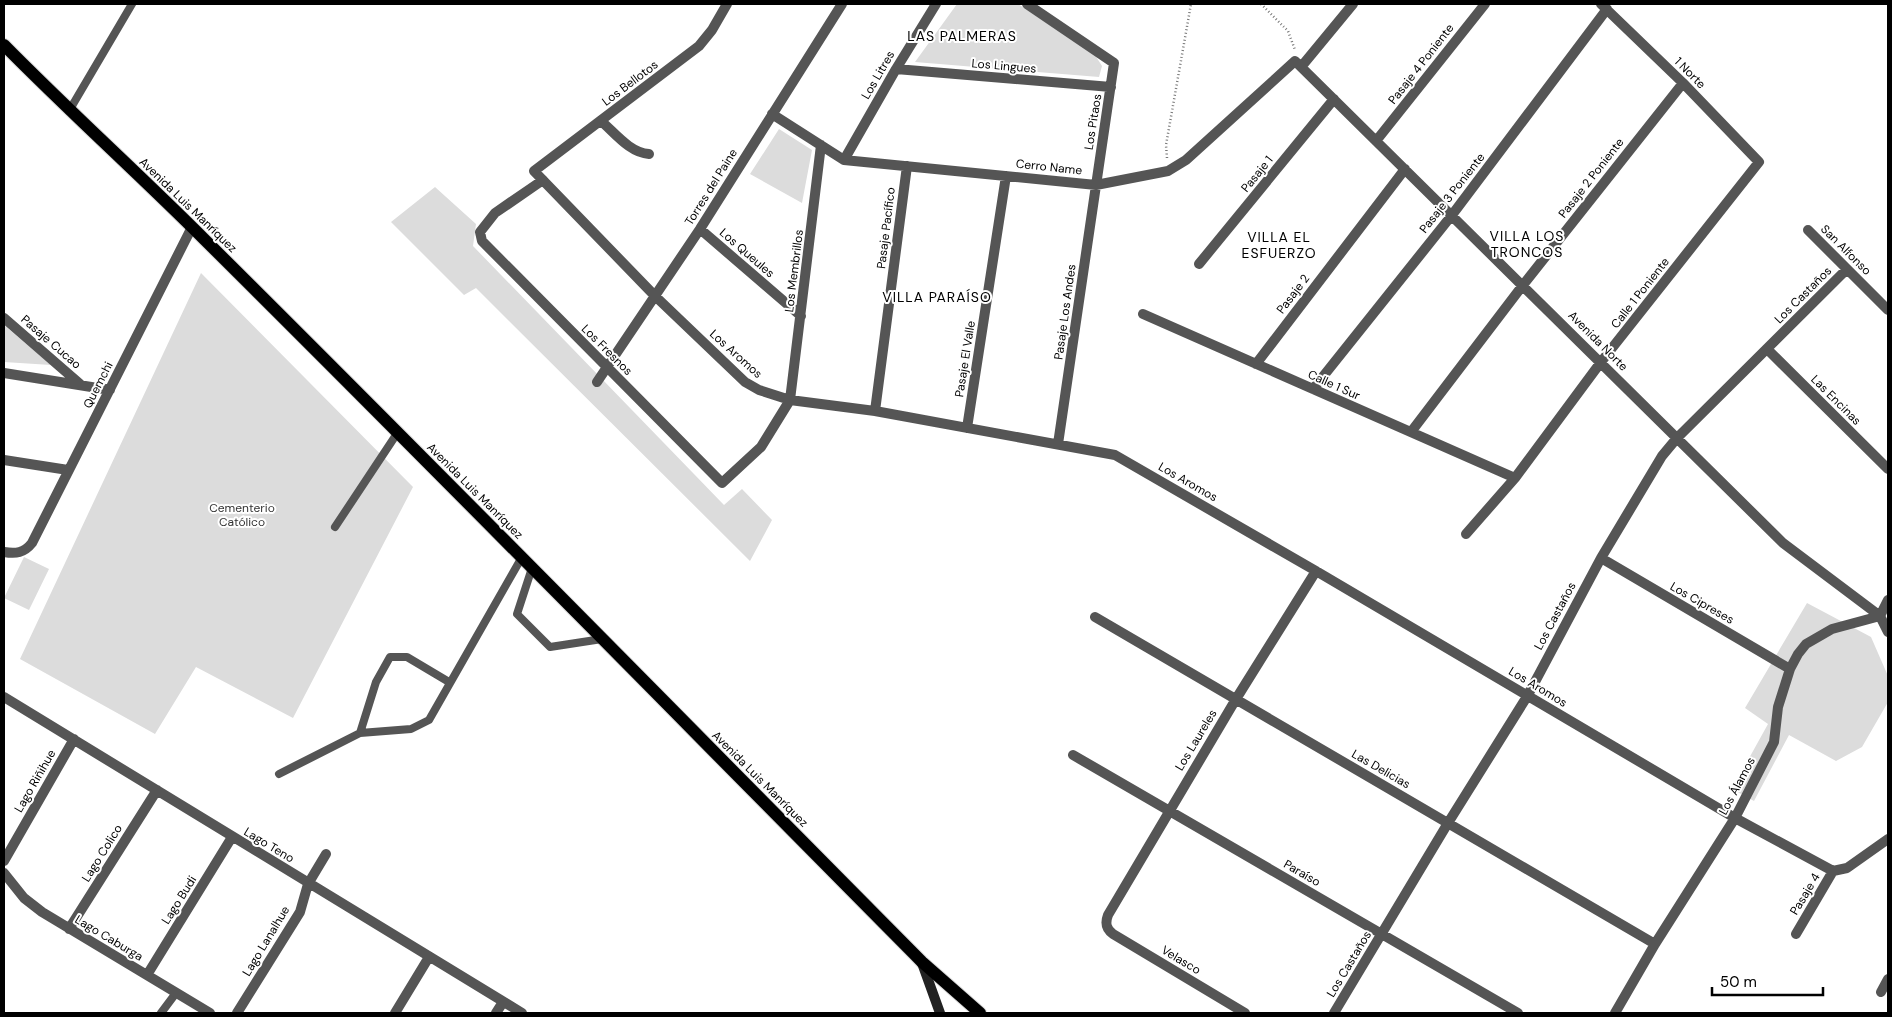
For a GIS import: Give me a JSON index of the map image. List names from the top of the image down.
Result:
{
  "streets": {
    "main road": ["Avenida Luis Manríquez"],
    "street": [
      "Pasaje 4 Poniente",
      "Los Lingues",
      "1 Norte",
      "Los Litres",
      "Los Bellotos",
      "Los Pitaos",
      "Cerro Name",
      "Pasaje 1",
      "Pasaje 2 Poniente",
      "Torres del Paine",
      "Pasaje 3 Poniente",
      "Pasaje Pacífico",
      "San Alfonso",
      "Los Queules",
      "Los Membrillos",
      "Calle 1 Poniente",
      "Pasaje 2",
      "Los Castaños",
      "Pasaje Los Andes",
      "Avenida Norte",
      "Pasaje Cucao",
      "Los Fresnos",
      "Los Aromos",
      "Pasaje El Valle",
      "Quemchi",
      "Calle 1 Sur",
      "Las Encinas",
      "Los Cipreses",
      "Los Laureles",
      "Las Delicias",
      "Lago Riñihue",
      "Los Álamos",
      "Lago Teno",
      "Lago Colico",
      "Paraíso",
      "Pasaje 4",
      "Lago Budi",
      "Lago Caburga",
      "Lago Lanalhue",
      "Velasco"
    ]
  },
  "crossings": [
    ["Pasaje 4 Poniente", "Avenida Norte"],
    ["Los Lingues", "Los Litres"],
    ["Los Lingues", "Los Pitaos"],
    ["1 Norte", "Pasaje 2 Poniente"],
    ["1 Norte", "Pasaje 3 Poniente"],
    ["1 Norte", "Calle 1 Poniente"],
    ["Los Litres", "Cerro Name"],
    ["Los Bellotos", "Los Aromos"],
    ["Los Pitaos", "Cerro Name"],
    ["Los Pitaos", "Pasaje Los Andes"],
    ["Cerro Name", "Torres del Paine"],
    ["Cerro Name", "Pasaje Pacífico"],
    ["Cerro Name", "Los Membrillos"],
    ["Cerro Name", "Pasaje Los Andes"],
    ["Cerro Name", "Avenida Norte"],
    ["Cerro Name", "Pasaje El Valle"],
    ["Pasaje 1", "Avenida Norte"],
    ["Pasaje 2 Poniente", "Avenida Norte"],
    ["Pasaje 2 Poniente", "Calle 1 Sur"],
    ["Torres del Paine", "Los Queules"],
    ["Torres del Paine", "Los Fresnos"],
    ["Torres del Paine", "Los Aromos"],
    ["Pasaje 3 Poniente", "Avenida Norte"],
    ["Pasaje 3 Poniente", "Calle 1 Sur"],
    ["Avenida Luis Manríquez", "Quemchi"],
    ["Pasaje Pacífico", "Los Aromos"],
    ["San Alfonso", "Los Castaños"],
    ["Los Queules", "Los Membrillos"],
    ["Los Membrillos", "Los Fresnos"],
    ["Los Membrillos", "Los Aromos"],
    ["Calle 1 Poniente", "Avenida Norte"],
    ["Calle 1 Poniente", "Calle 1 Sur"],
    ["Pasaje 2", "Avenida Norte"],
    ["Pasaje 2", "Calle 1 Sur"],
    ["Los Castaños", "Avenida Norte"],
    ["Los Castaños", "Los Aromos"],
    ["Los Castaños", "Las Encinas"],
    ["Los Castaños", "Los Cipreses"],
    ["Los Castaños", "Las Delicias"],
    ["Los Castaños", "Paraíso"],
    ["Pasaje Los Andes", "Los Aromos"],
    ["Avenida Norte", "Los Álamos"],
    ["Los Fresnos", "Los Aromos"],
    ["Los Aromos", "Pasaje El Valle"],
    ["Los Aromos", "Los Laureles"],
    ["Los Aromos", "Los Álamos"],
    ["Los Aromos", "Pasaje 4"],
    ["Los Cipreses", "Los Álamos"],
    ["Los Laureles", "Las Delicias"],
    ["Los Laureles", "Paraíso"],
    ["Los Laureles", "Velasco"],
    ["Las Delicias", "Los Álamos"],
    ["Lago Riñihue", "Lago Teno"],
    ["Lago Teno", "Lago Colico"],
    ["Lago Teno", "Lago Budi"],
    ["Lago Teno", "Lago Lanalhue"],
    ["Lago Colico", "Lago Caburga"],
    ["Lago Budi", "Lago Caburga"]
  ],
  "districts": [
    "LAS PALMERAS",
    "VILLA LOS TRONCOS",
    "VILLA EL ESFUERZO",
    "VILLA PARAÍSO"
  ],
  "parks": ["Cementerio Católico"],
  "scale_bar": "50 m"
}
